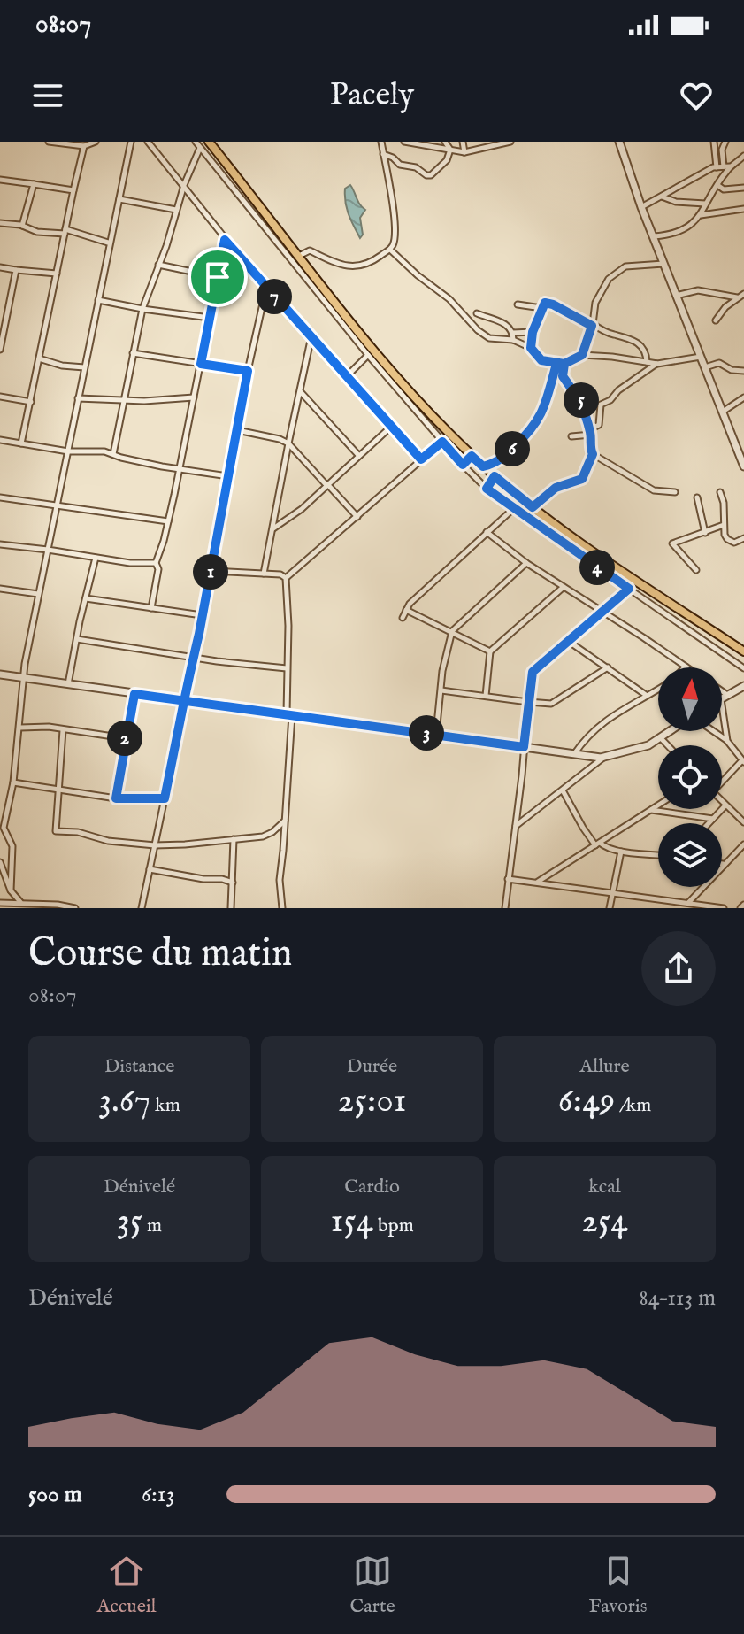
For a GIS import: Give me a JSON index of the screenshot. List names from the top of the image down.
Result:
{
  "north": "top",
  "page": {
    "status": "08:07",
    "header": "Pacely",
    "pins": [
      "7",
      "5",
      "6",
      "4",
      "1",
      "3",
      "2"
    ],
    "heading": ["Course du matin", "08:07"],
    "stats": [
      ["Distance", "3.67 km"],
      ["Durée", "25:01"],
      ["Allure", "6:49 /km"],
      ["Dénivelé", "35 m"],
      ["Cardio", "154 bpm"],
      ["kcal", "254"]
    ],
    "chart": ["Dénivelé", "84–113 m"],
    "list": [
      {
        "name": "500 m",
        "note": "6:13"
      }
    ],
    "tabs": ["Accueil", "Carte", "Favoris"]
  }
}
